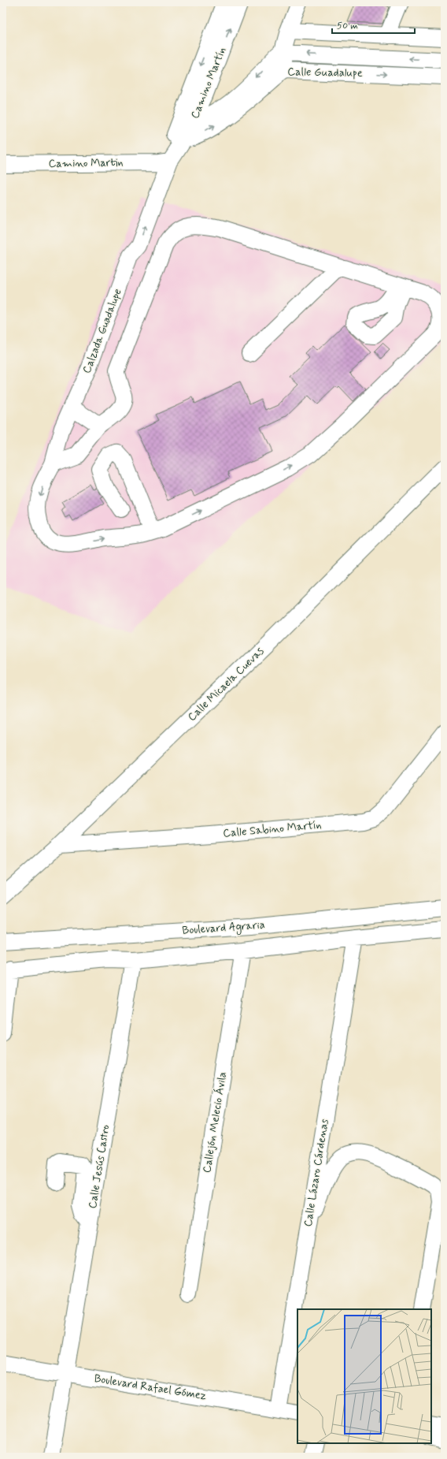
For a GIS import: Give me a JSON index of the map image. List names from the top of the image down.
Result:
{
  "streets": {
    "street": [
      "Calle Guadalupe",
      "Camino Martín",
      "Camino Martin",
      "Calzada Guadalupe",
      "Calle Micaela Cuevas",
      "Calle Sabino Martín",
      "Boulevard Agraria",
      "Callejón Melecio Ávila",
      "Calle Jesús Castro",
      "Calle Lázaro Cárdenas",
      "Boulevard Rafael Gómez"
    ]
  },
  "crossings": [
    ["Calle Guadalupe", "Camino Martín"],
    ["Camino Martín", "Camino Martin"],
    ["Camino Martín", "Calzada Guadalupe"],
    ["Camino Martin", "Calzada Guadalupe"],
    ["Calle Micaela Cuevas", "Calle Sabino Martín"],
    ["Calle Jesús Castro", "Boulevard Rafael Gómez"],
    ["Calle Lázaro Cárdenas", "Boulevard Rafael Gómez"]
  ],
  "scale_bar": "50 m"
}
